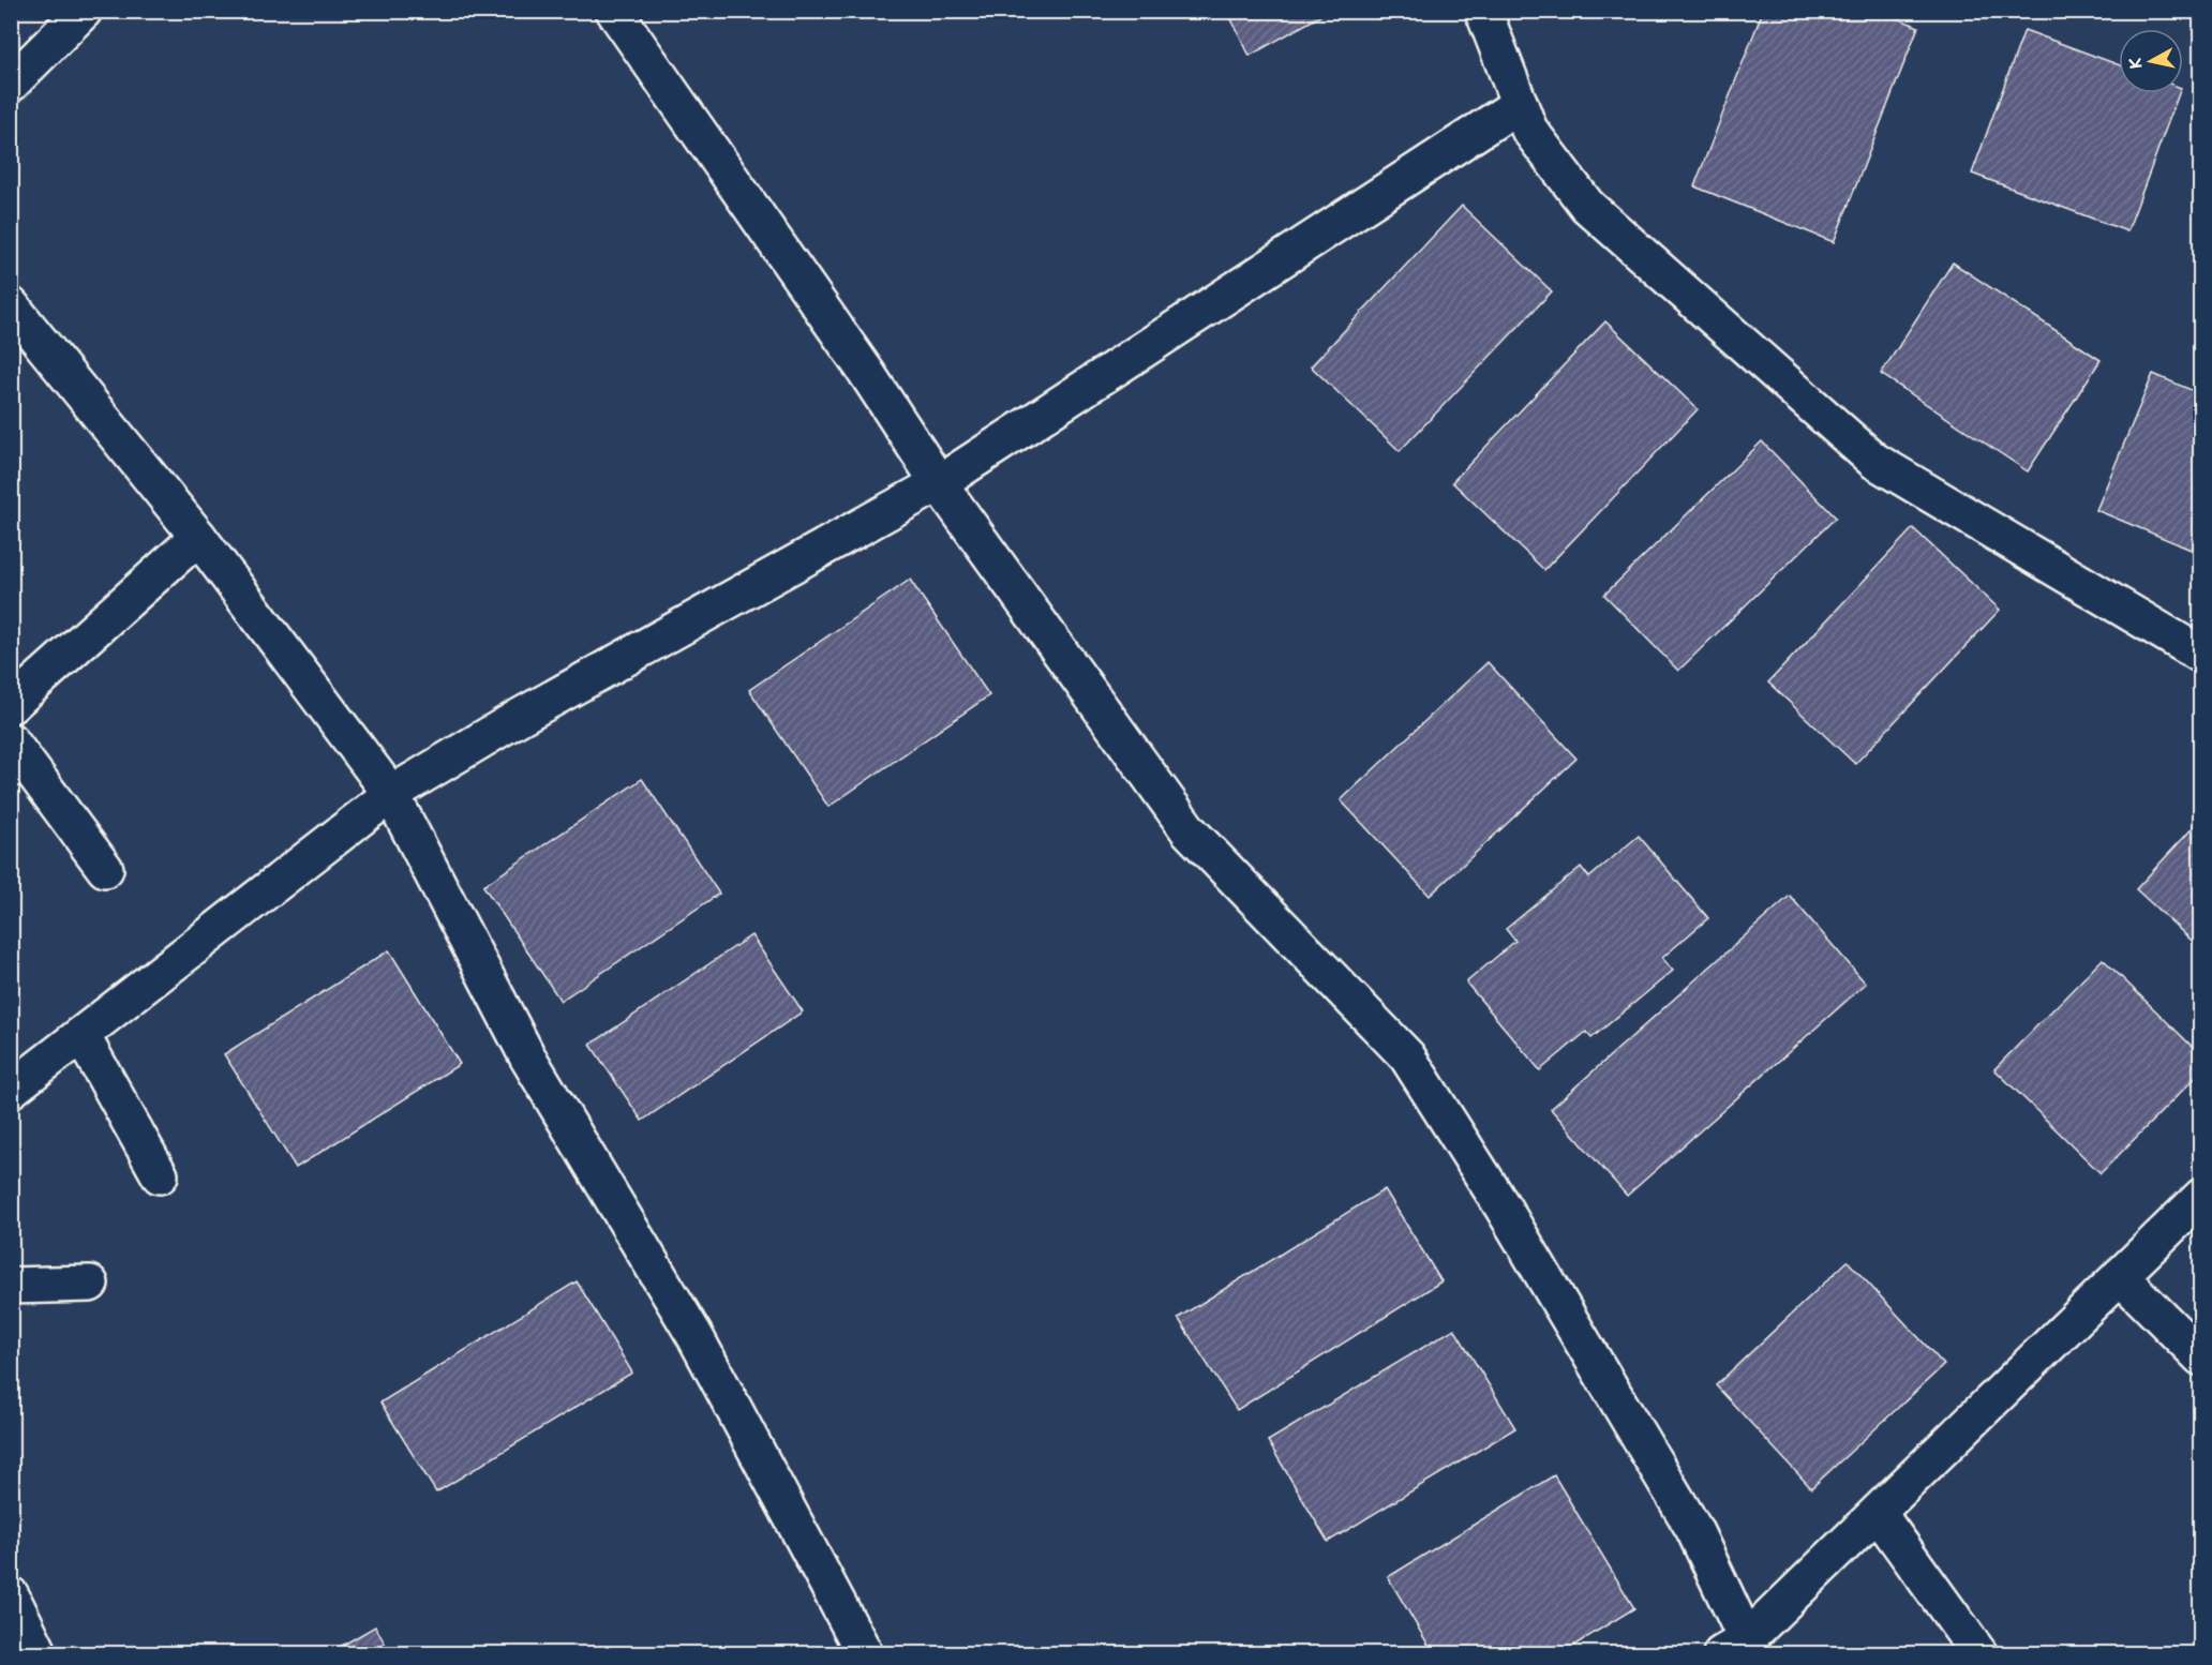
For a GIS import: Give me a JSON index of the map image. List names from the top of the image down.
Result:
{
  "north": "left"
}
